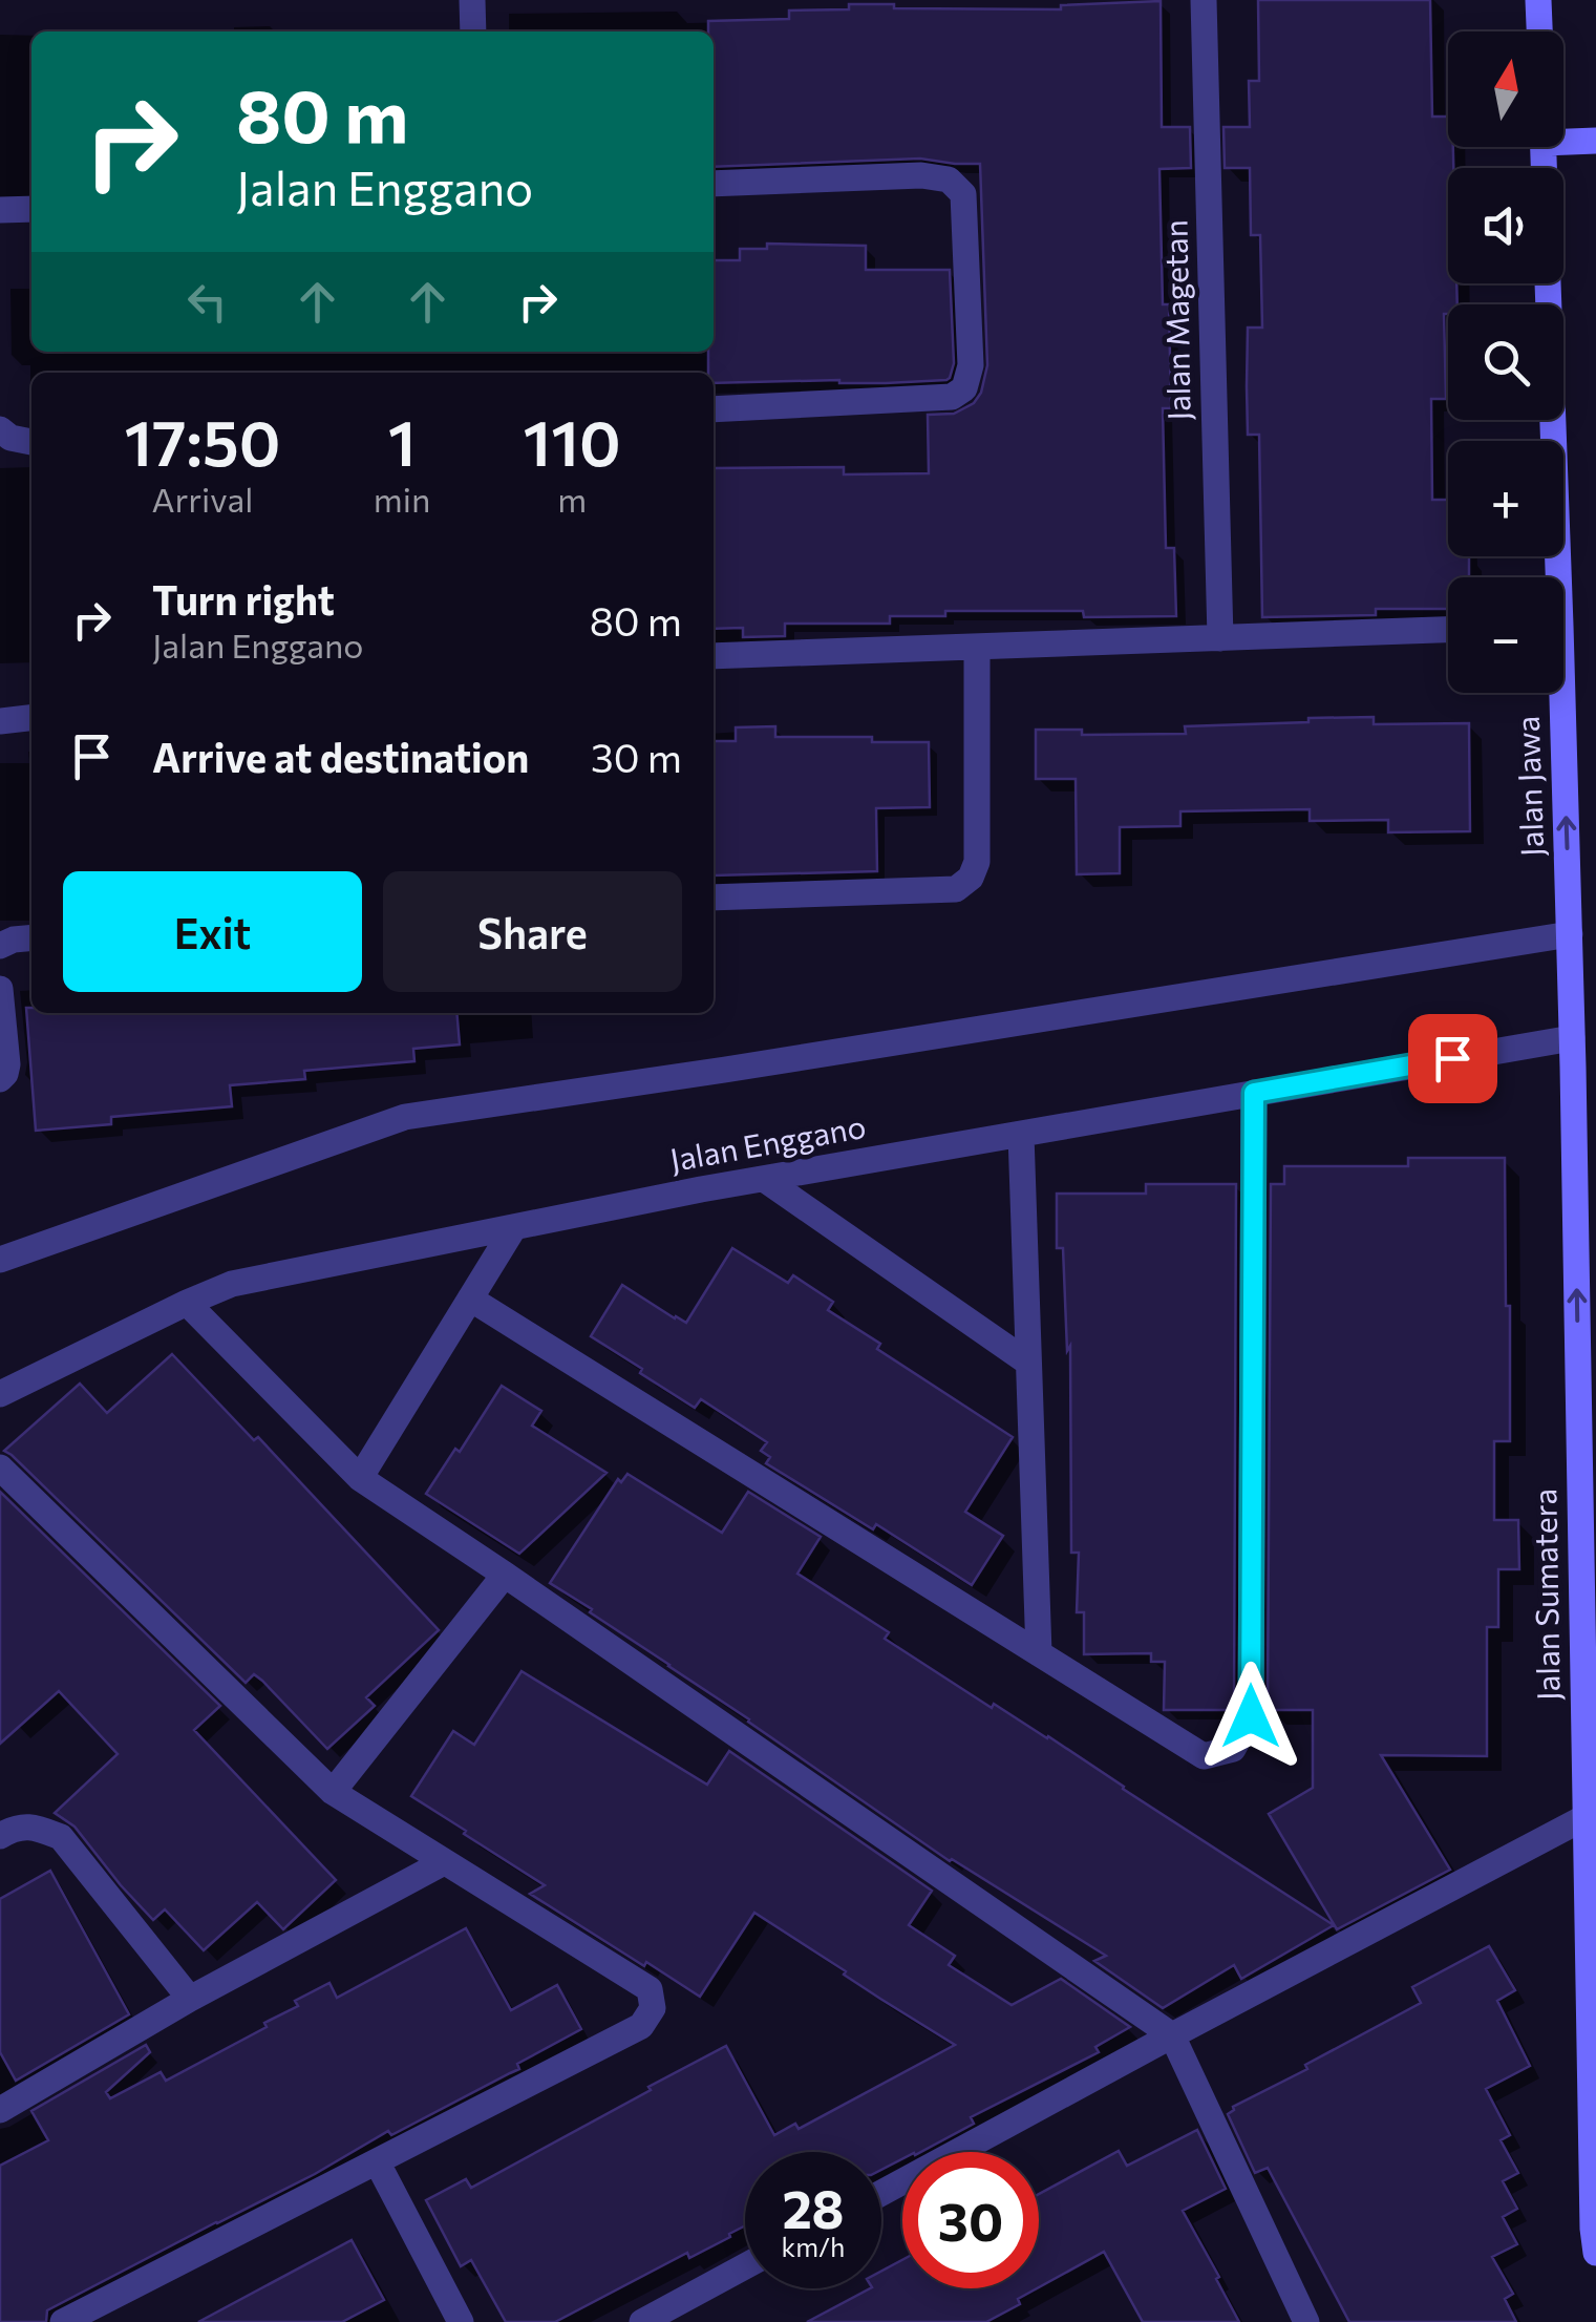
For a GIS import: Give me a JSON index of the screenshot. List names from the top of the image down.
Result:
{
  "streets": {
    "main road": ["Jalan Jawa", "Jalan Sumatera"],
    "street": ["Jalan Magetan", "Jalan Enggano"]
  },
  "crossings": [
    ["Jalan Jawa", "Jalan Sumatera"],
    ["Jalan Enggano", "Jalan Sumatera"]
  ],
  "one_way": ["Jalan Jawa", "Jalan Sumatera"],
  "north": "top",
  "page": {
    "map_buttons": ["+", "−"],
    "turn": ["80 m", "Jalan Enggano"],
    "eta": [
      "17:50",
      "Arrival",
      "1",
      "min",
      "110",
      "m"
    ],
    "list": [
      {
        "name": "Turn right",
        "note": "Jalan Enggano",
        "value": "80 m"
      },
      {
        "name": "Arrive at destination",
        "value": "30 m"
      }
    ],
    "buttons": ["Exit", "Share"],
    "speed": "28 km/h",
    "limit": "30"
  }
}
